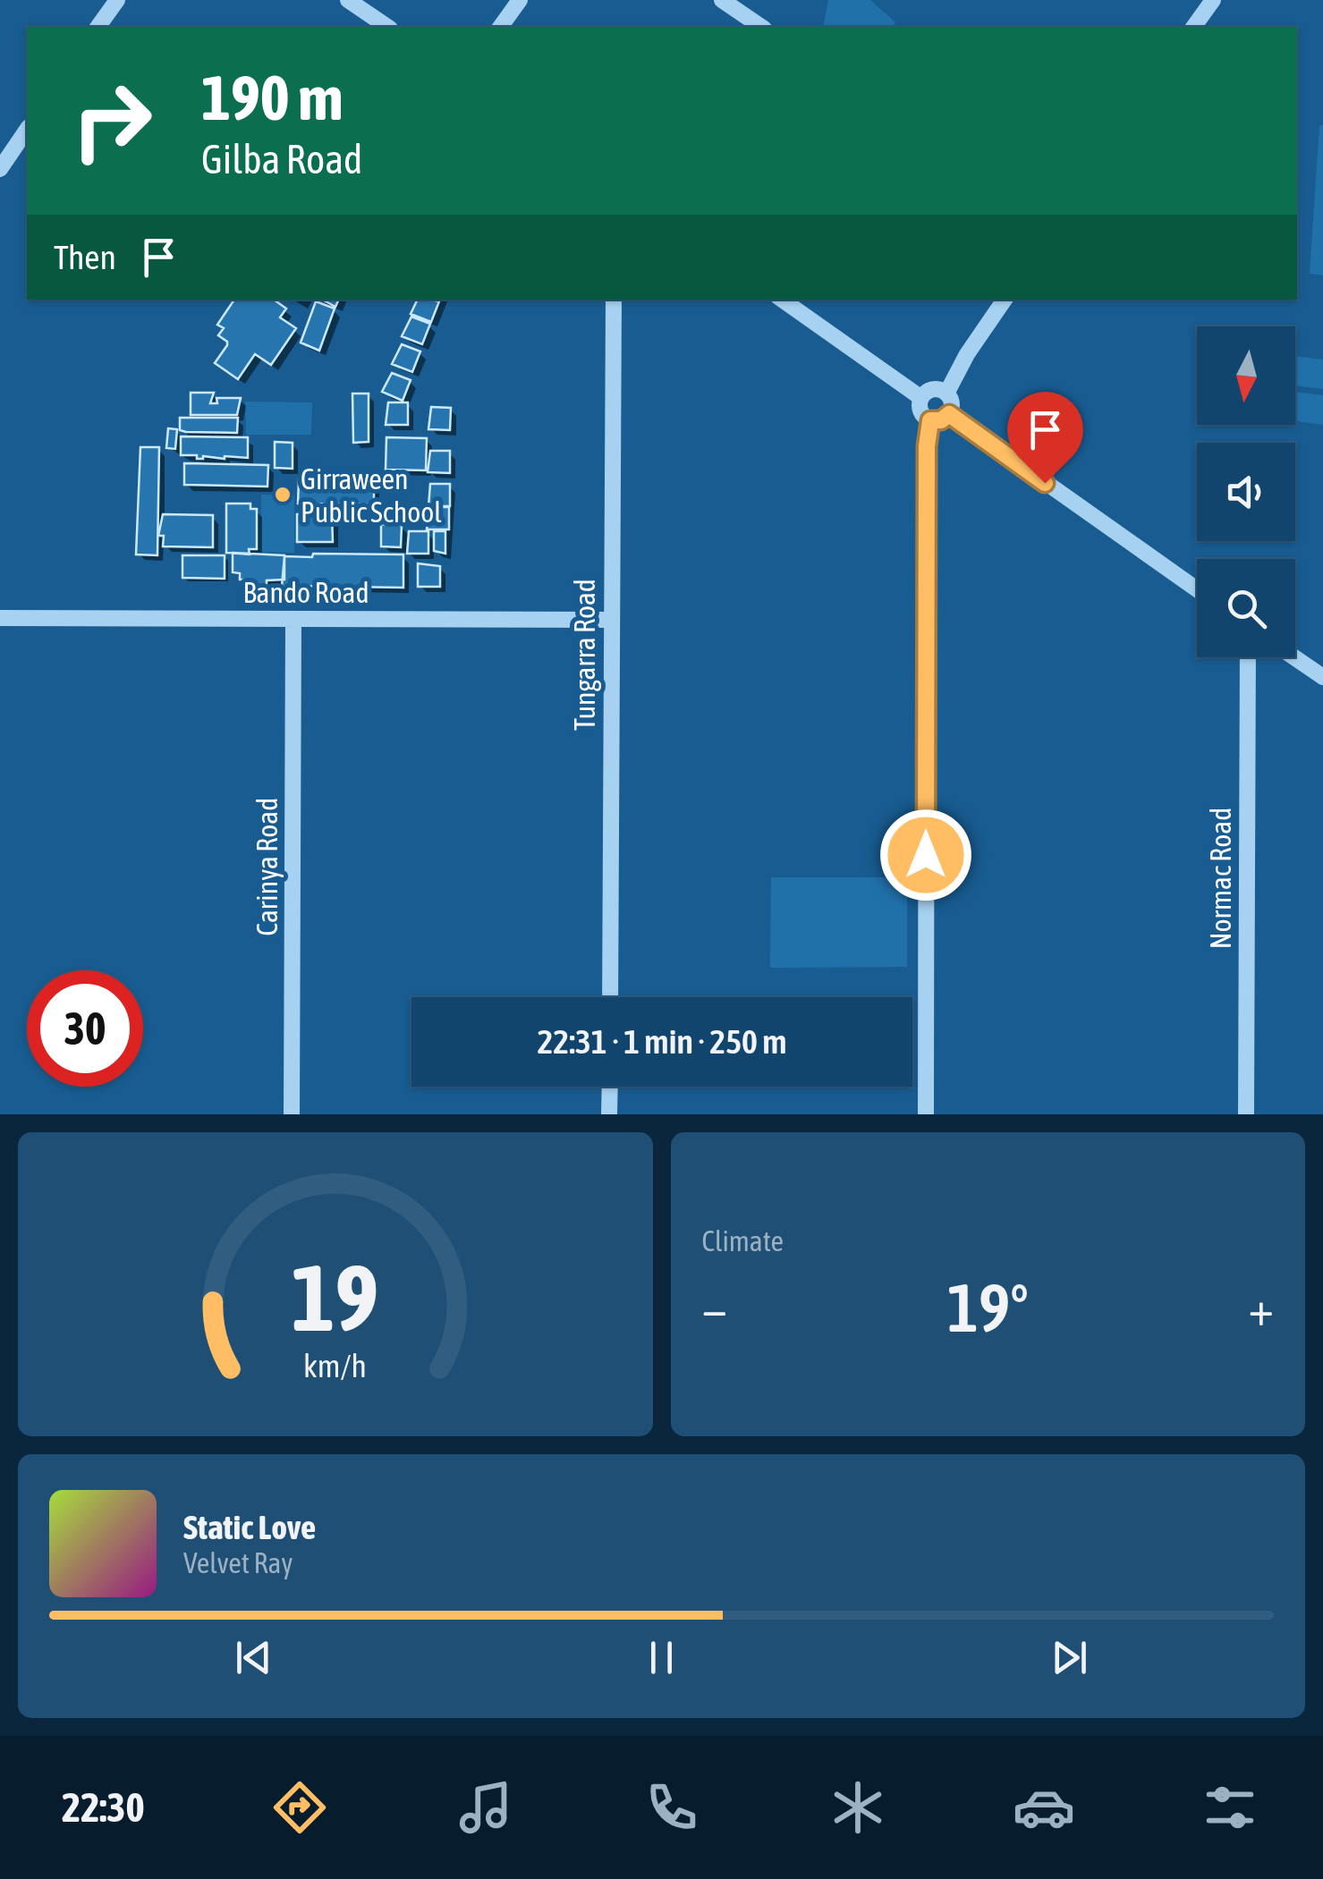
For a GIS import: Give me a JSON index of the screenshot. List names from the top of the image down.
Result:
{
  "streets": {
    "street": [
      "Bando Road",
      "Tungarra Road",
      "Carinya Road",
      "Normac Road"
    ]
  },
  "crossings": [
    ["Bando Road", "Tungarra Road"],
    ["Bando Road", "Carinya Road"]
  ],
  "places": ["Girraween Public School"],
  "north": "bottom",
  "page": {
    "turn": ["190 m", "Gilba Road"],
    "then": "Then",
    "limit": "30",
    "trip": "22:31 · 1 min · 250 m",
    "tile": "Climate",
    "heat": ["−", "19°", "+"],
    "song": ["Static Love", "Velvet Ray"],
    "tabs": "22:30",
    "gauge": ["19", "km/h"]
  }
}
